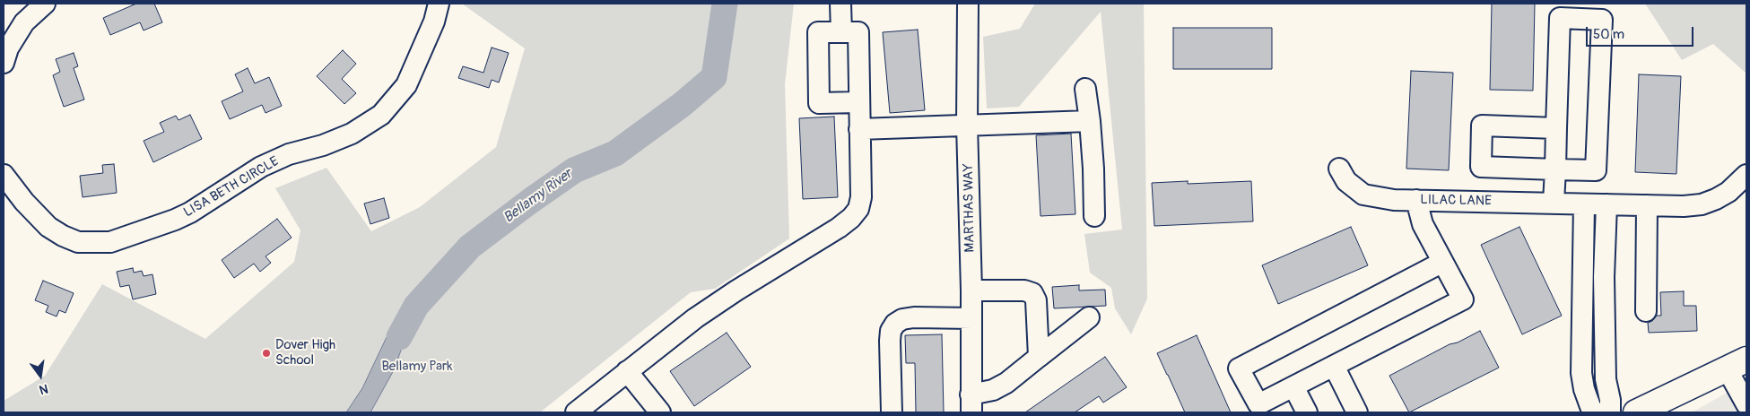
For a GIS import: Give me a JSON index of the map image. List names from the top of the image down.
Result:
{
  "streets": {
    "street": ["LISA BETH CIRCLE", "LILAC LANE", "MARTHAS WAY"]
  },
  "water": ["Bellamy River"],
  "parks": ["Bellamy Park"],
  "places": ["Dover High School"],
  "scale_bar": "50 m",
  "north": "bottom"
}
